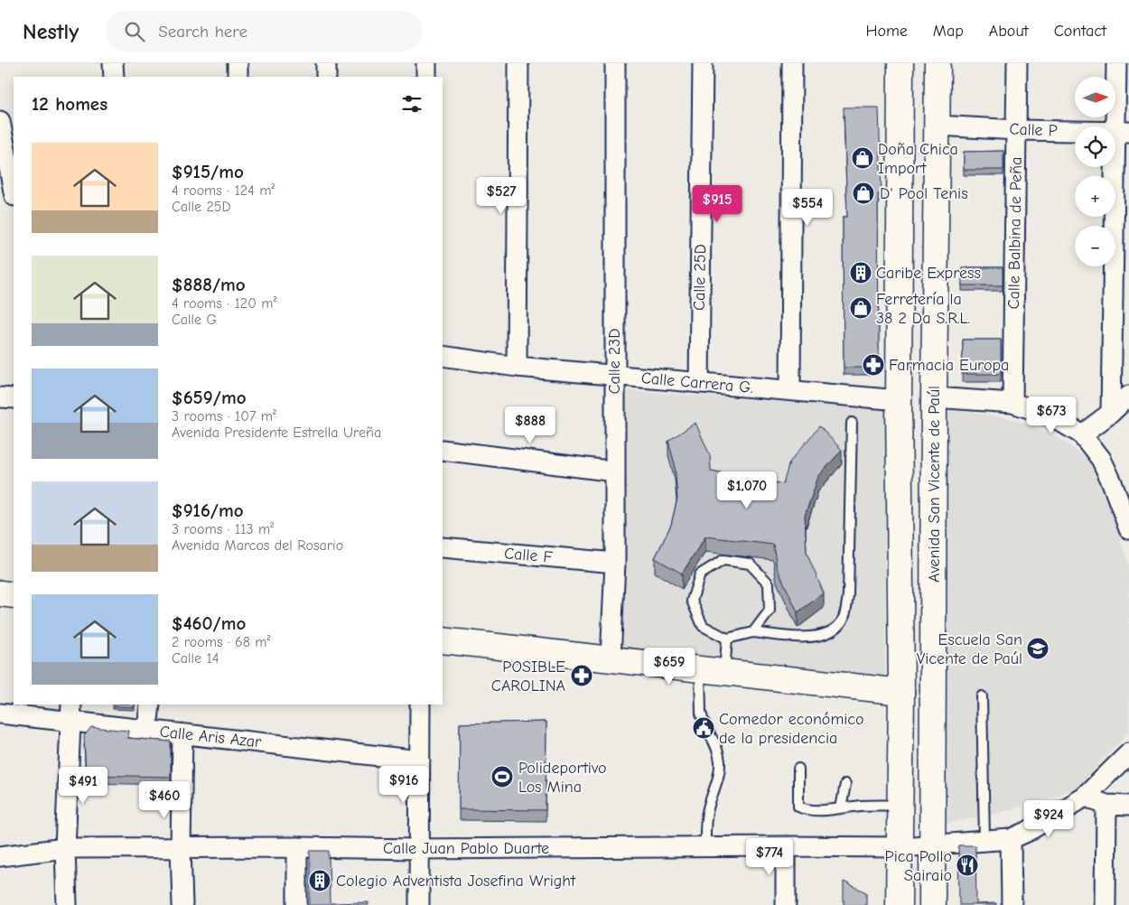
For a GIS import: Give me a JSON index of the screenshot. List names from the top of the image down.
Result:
{
  "streets": {
    "main road": ["Avenida San Vicente de Paúl"],
    "street": [
      "Calle P",
      "Calle Balbina de Peña",
      "Calle 25D",
      "Calle 23D",
      "Calle Carrera G.",
      "Calle F",
      "Calle Aris Azar",
      "Calle Juan Pablo Duarte"
    ]
  },
  "crossings": [
    ["Calle P", "Calle Balbina de Peña"],
    ["Calle P", "Avenida San Vicente de Paúl"],
    ["Calle 25D", "Calle Carrera G."],
    ["Calle 23D", "Calle Carrera G."],
    ["Calle 23D", "Calle F"],
    ["Avenida San Vicente de Paúl", "Calle Juan Pablo Duarte"]
  ],
  "places": {
    "shop": ["Doña Chica Import", "D' Pool Tenis", "Ferretería la 38 2 Da S.R.L."],
    "building": ["Caribe Express", "Colegio Adventista Josefina Wright"],
    "pharmacy": ["Farmacia Europa", "POSIBLE CAROLINA"],
    "school or university": ["Escuela San Vicente de Paúl"],
    "public building": ["Comedor económico de la presidencia"],
    "sports": ["Polideportivo Los Mina"],
    "restaurant": ["Pica Pollo Sairaio"]
  },
  "north": "right",
  "page": {
    "header": "Nestly",
    "search": "Search here",
    "nav": [
      "Home",
      "Map",
      "About",
      "Contact"
    ],
    "map_buttons": ["+", "−"],
    "heading": "12 homes",
    "list": [
      {
        "name": "$915/mo",
        "note": "4 rooms · 124 m² · Calle 25D"
      },
      {
        "name": "$888/mo",
        "note": "4 rooms · 120 m² · Calle G"
      },
      {
        "name": "$659/mo",
        "note": "3 rooms · 107 m² · Avenida Presidente Estrella Ureña"
      },
      {
        "name": "$916/mo",
        "note": "3 rooms · 113 m² · Avenida Marcos del Rosario"
      },
      {
        "name": "$460/mo",
        "note": "2 rooms · 68 m² · Calle 14"
      }
    ],
    "price": [
      "$527",
      "$915",
      "$554",
      "$673",
      "$888",
      "$1,070",
      "$659",
      "$916",
      "$491",
      "$460",
      "$924",
      "$774"
    ]
  }
}
